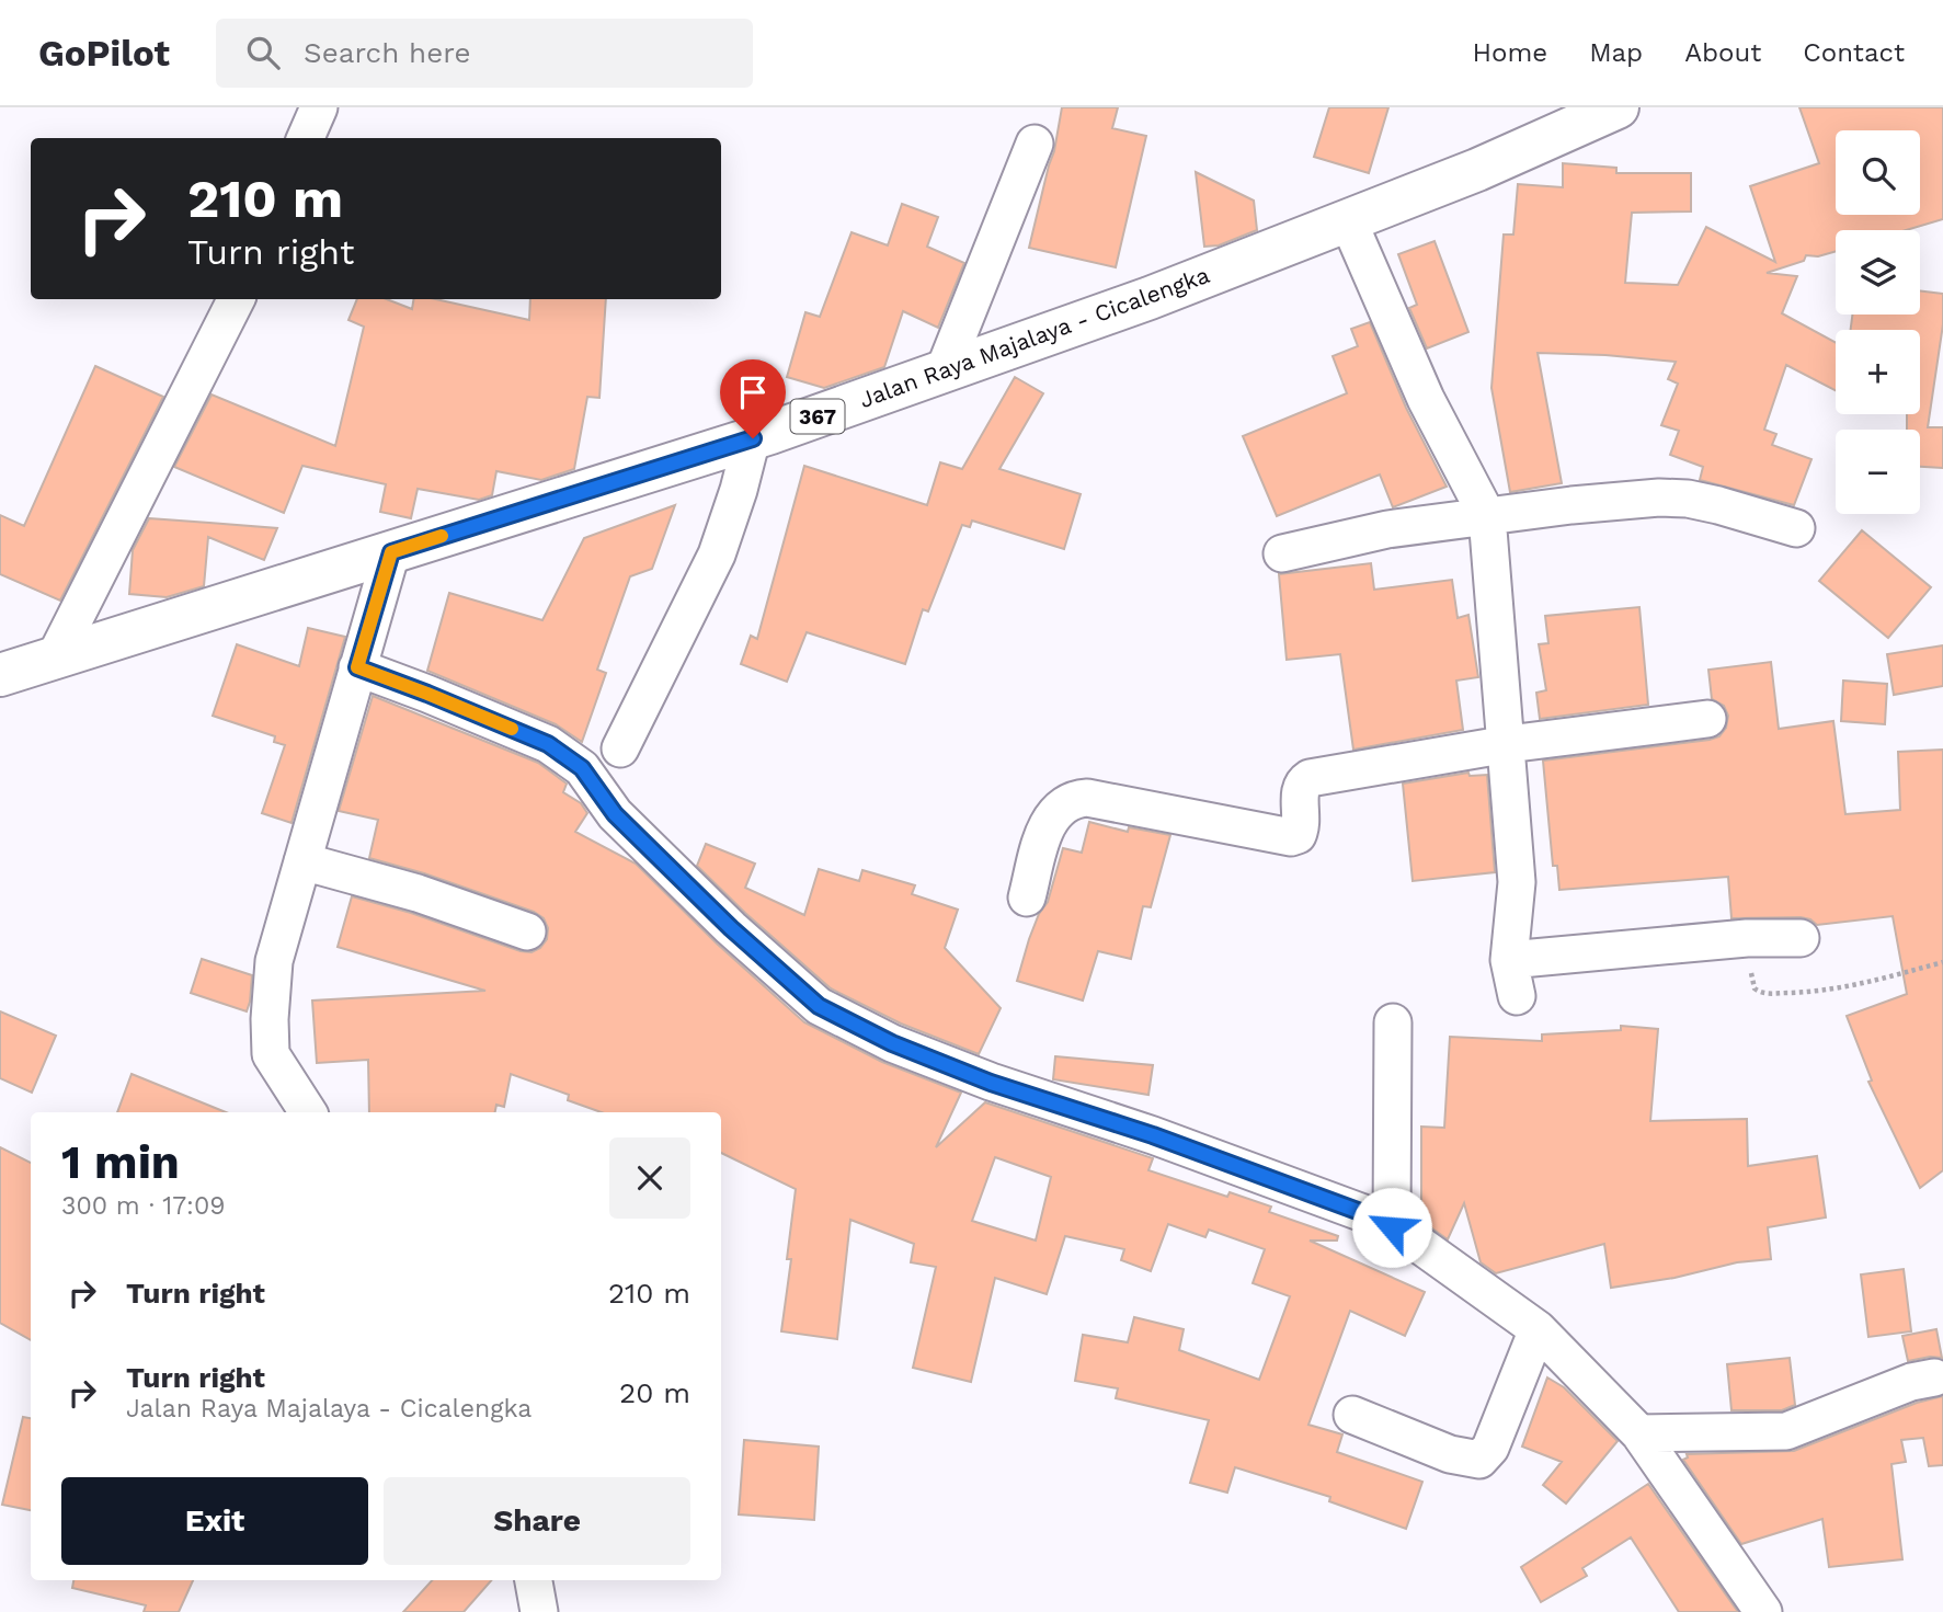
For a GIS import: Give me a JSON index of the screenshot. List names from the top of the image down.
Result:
{
  "streets": {
    "main road": ["Jalan Raya Majalaya - Cicalengka", "367"]
  },
  "page": {
    "header": "GoPilot",
    "search": "Search here",
    "nav": [
      "Home",
      "Map",
      "About",
      "Contact"
    ],
    "map_buttons": ["+", "−"],
    "turn": ["210 m", "Turn right"],
    "heading": ["1 min", "300 m · 17:09"],
    "list": [
      {
        "name": "Turn right",
        "value": "210 m"
      },
      {
        "name": "Turn right",
        "note": "Jalan Raya Majalaya - Cicalengka",
        "value": "20 m"
      }
    ],
    "buttons": ["Exit", "Share"]
  }
}
